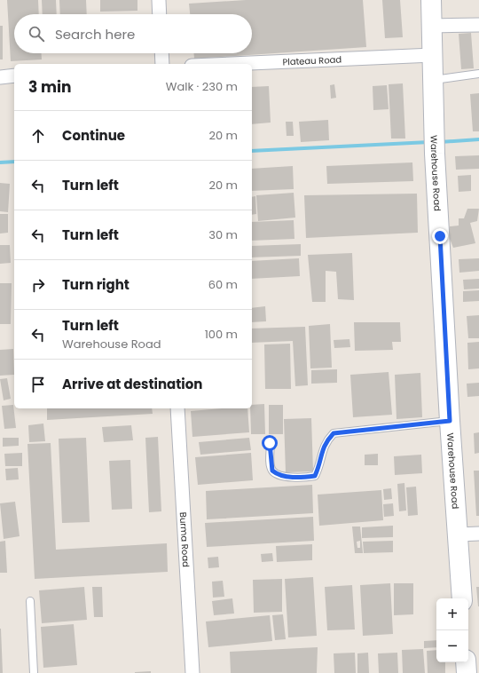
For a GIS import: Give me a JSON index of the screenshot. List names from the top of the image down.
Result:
{
  "streets": {
    "main road": ["Warehouse Road"],
    "street": ["Plateau Road", "Burma Road"]
  },
  "crossings": [
    ["Plateau Road", "Warehouse Road"]
  ],
  "page": {
    "search": "Search here",
    "heading": ["3 min", "Walk · 230 m"],
    "list": [
      ["Continue", "20 m"],
      ["Turn left", "20 m"],
      ["Turn left", "30 m"],
      ["Turn right", "60 m"],
      ["Turn left", "Warehouse Road", "100 m"],
      "Arrive at destination"
    ],
    "map_buttons": ["+", "−"]
  }
}
